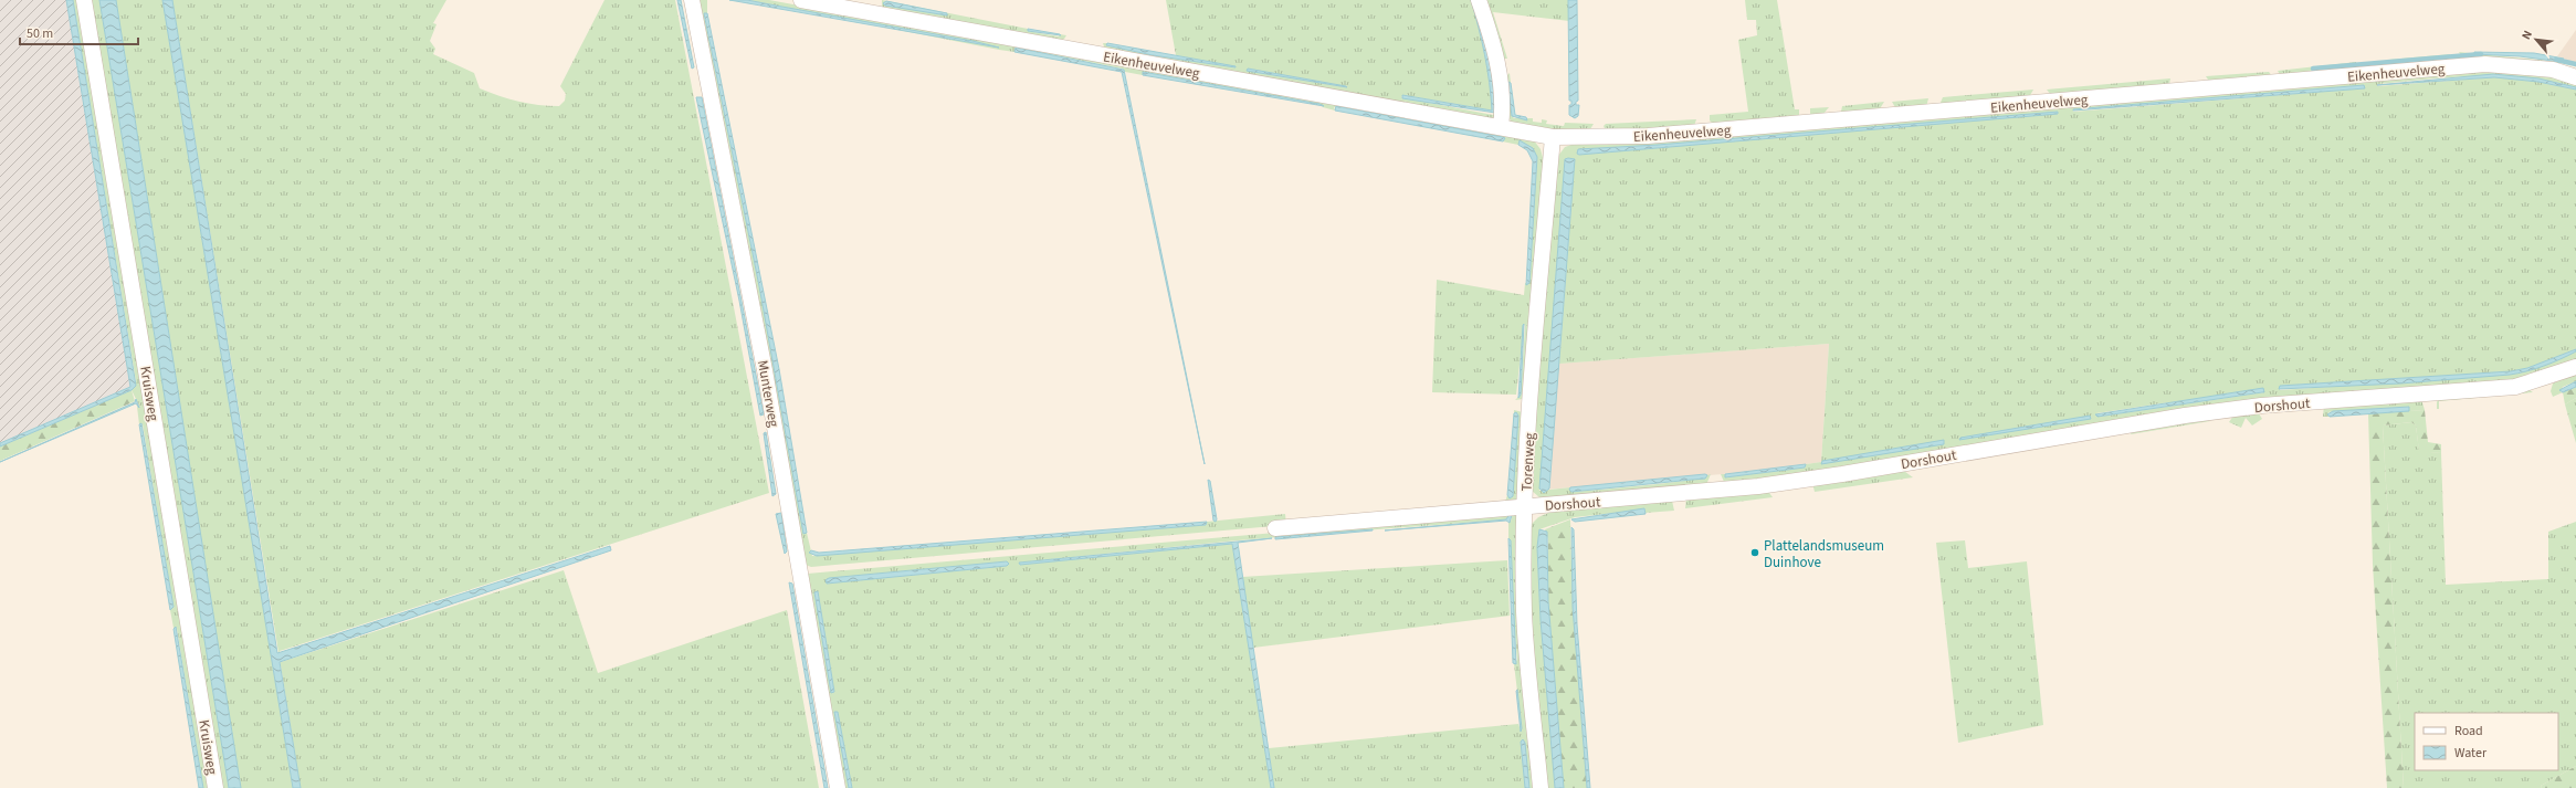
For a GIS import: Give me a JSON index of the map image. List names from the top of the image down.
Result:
{
  "streets": {
    "street": [
      "Eikenheuvelweg",
      "Kruisweg",
      "Munterweg",
      "Dorshout",
      "Torenweg"
    ]
  },
  "crossings": [
    ["Eikenheuvelweg", "Torenweg"],
    ["Dorshout", "Torenweg"]
  ],
  "places": ["Plattelandsmuseum Duinhove"],
  "legend": ["Road", "Water"],
  "scale_bar": "50 m",
  "north": "top left"
}
